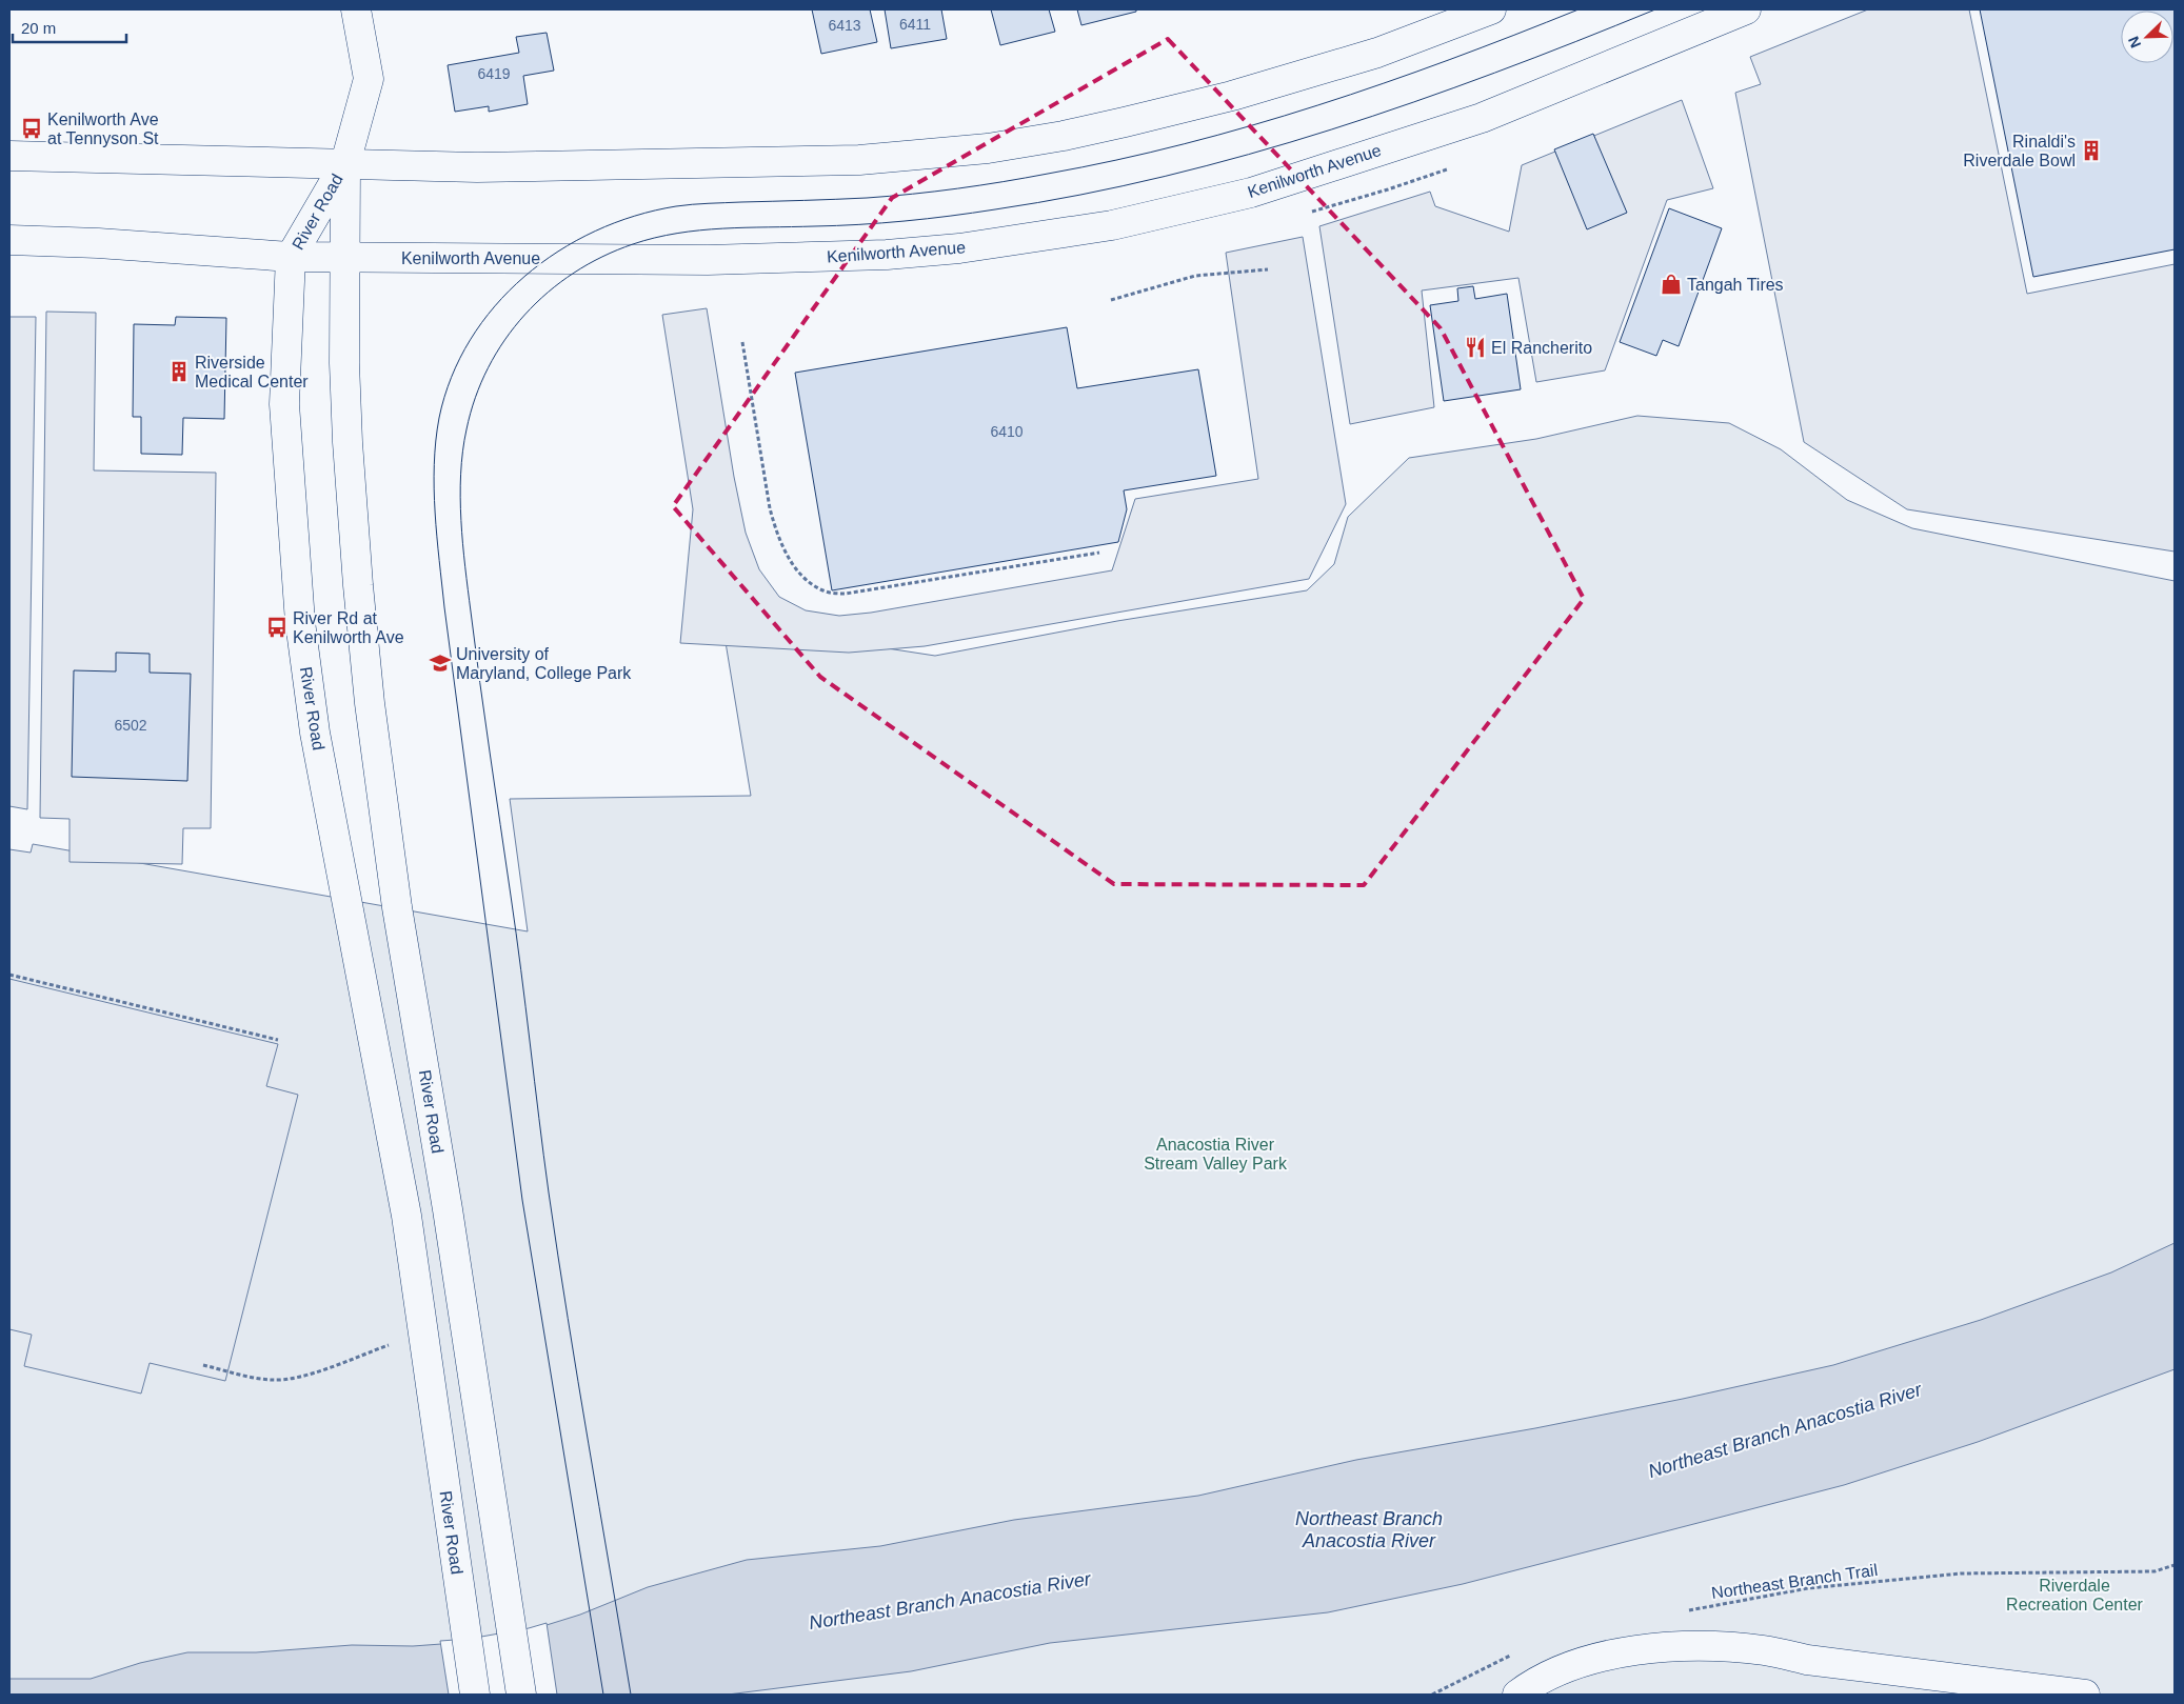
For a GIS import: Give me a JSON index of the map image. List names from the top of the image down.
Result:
{
  "streets": {
    "street": ["Kenilworth Avenue", "River Road"],
    "path": ["Northeast Branch Trail"]
  },
  "crossings": [
    ["Kenilworth Avenue", "River Road"]
  ],
  "water": ["Northeast Branch Anacostia River"],
  "parks": ["Anacostia River Stream Valley Park", "Riverdale Recreation Center"],
  "places": {
    "bus stop": ["Kenilworth Ave at Tennyson St", "River Rd at Kenilworth Ave"],
    "building": ["Rinaldi's Riverdale Bowl", "Riverside Medical Center"],
    "shop": ["Tangah Tires"],
    "restaurant": ["El Rancherito"],
    "school or university": ["University of Maryland, College Park"]
  },
  "house_numbers": [
    "6411",
    "6413",
    "6419",
    "6410",
    "6502"
  ],
  "scale_bar": "20 m",
  "north": "bottom left"
}
